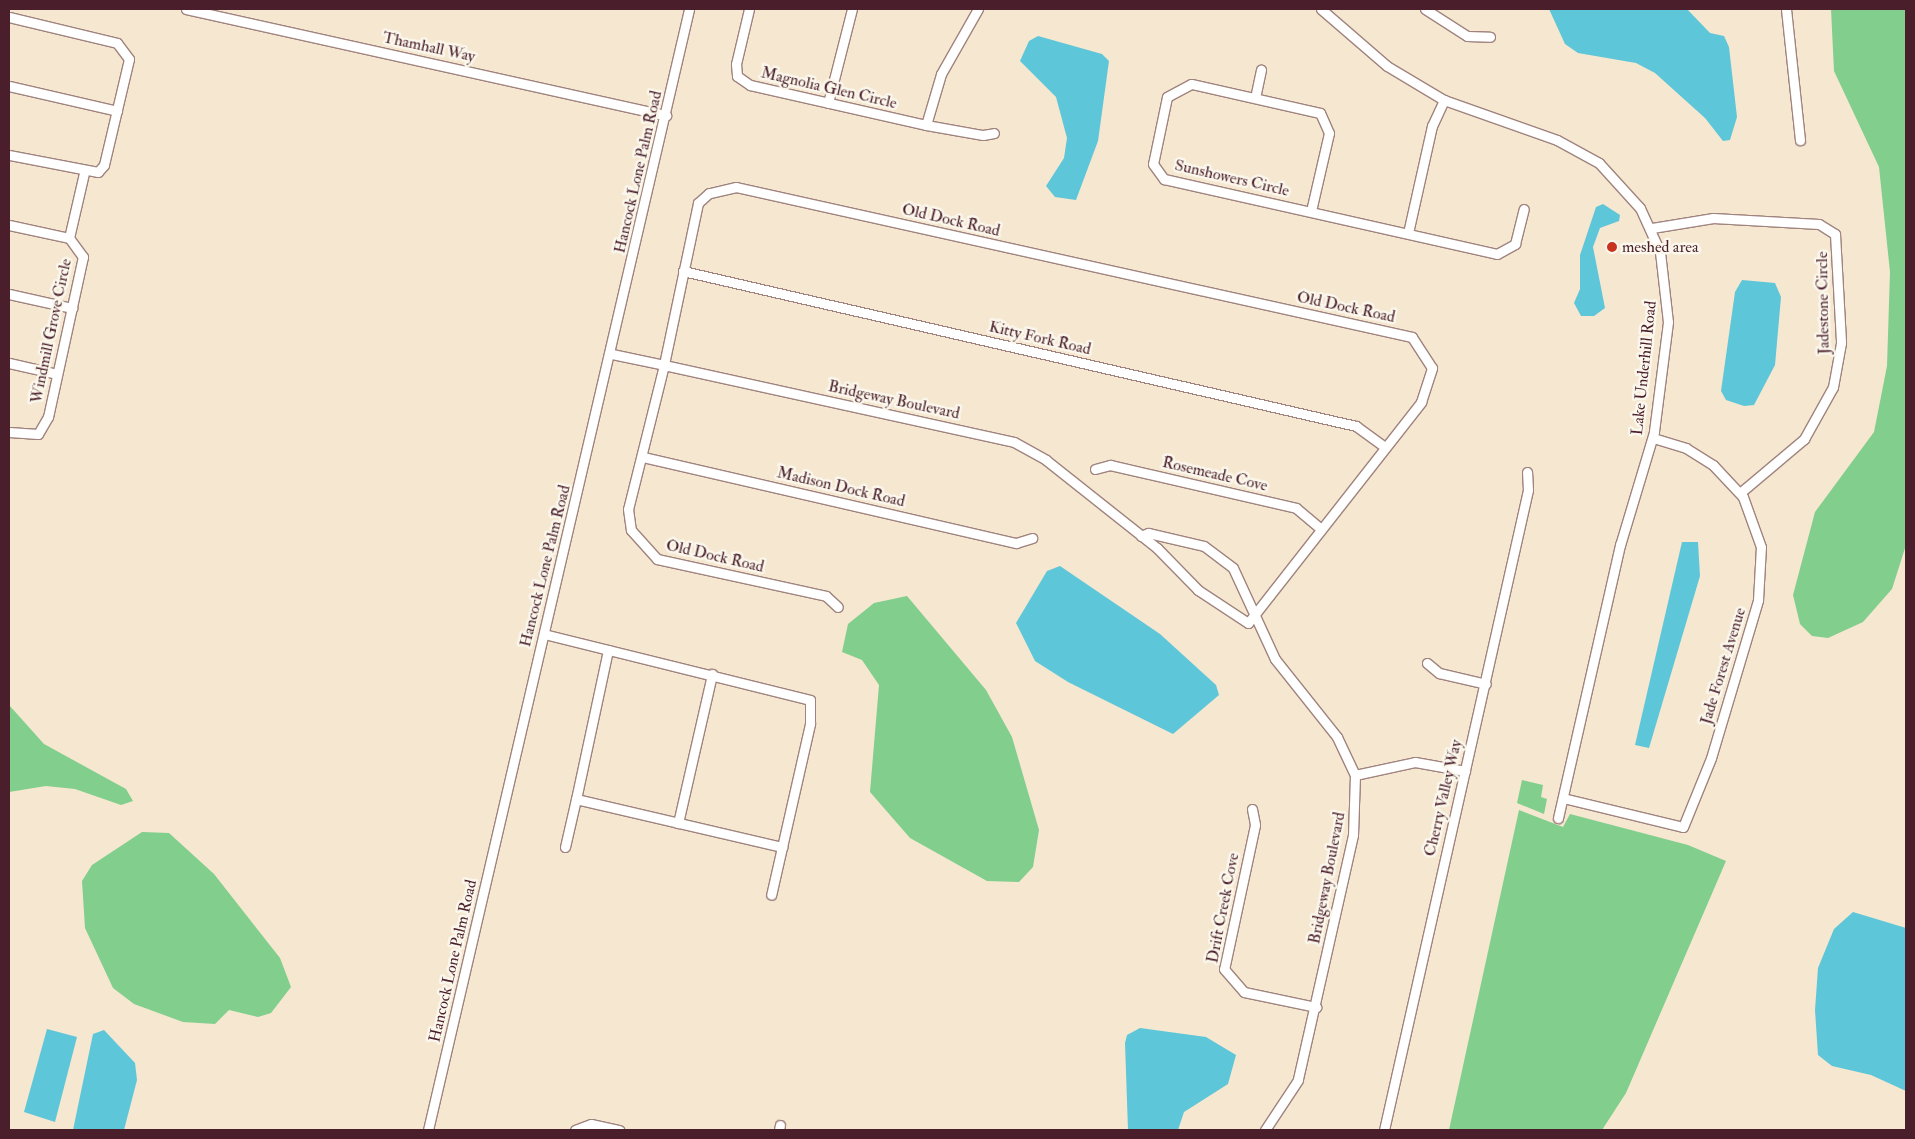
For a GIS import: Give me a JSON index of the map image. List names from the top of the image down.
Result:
{
  "streets": {
    "street": [
      "Thamhall Way",
      "Magnolia Glen Circle",
      "Hancock Lone Palm Road",
      "Sunshowers Circle",
      "Old Dock Road",
      "Jadestone Circle",
      "Windmill Grove Circle",
      "Kitty Fork Road",
      "Lake Underhill Road",
      "Bridgeway Boulevard",
      "Rosemeade Cove",
      "Madison Dock Road",
      "Jade Forest Avenue",
      "Cherry Valley Way",
      "Drift Creek Cove"
    ]
  },
  "crossings": [
    ["Thamhall Way", "Hancock Lone Palm Road"],
    ["Hancock Lone Palm Road", "Bridgeway Boulevard"],
    ["Old Dock Road", "Kitty Fork Road"],
    ["Old Dock Road", "Bridgeway Boulevard"],
    ["Old Dock Road", "Rosemeade Cove"],
    ["Old Dock Road", "Madison Dock Road"],
    ["Jadestone Circle", "Lake Underhill Road"],
    ["Jadestone Circle", "Jade Forest Avenue"],
    ["Lake Underhill Road", "Jade Forest Avenue"],
    ["Bridgeway Boulevard", "Drift Creek Cove"]
  ],
  "places": ["meshed area"]
}
